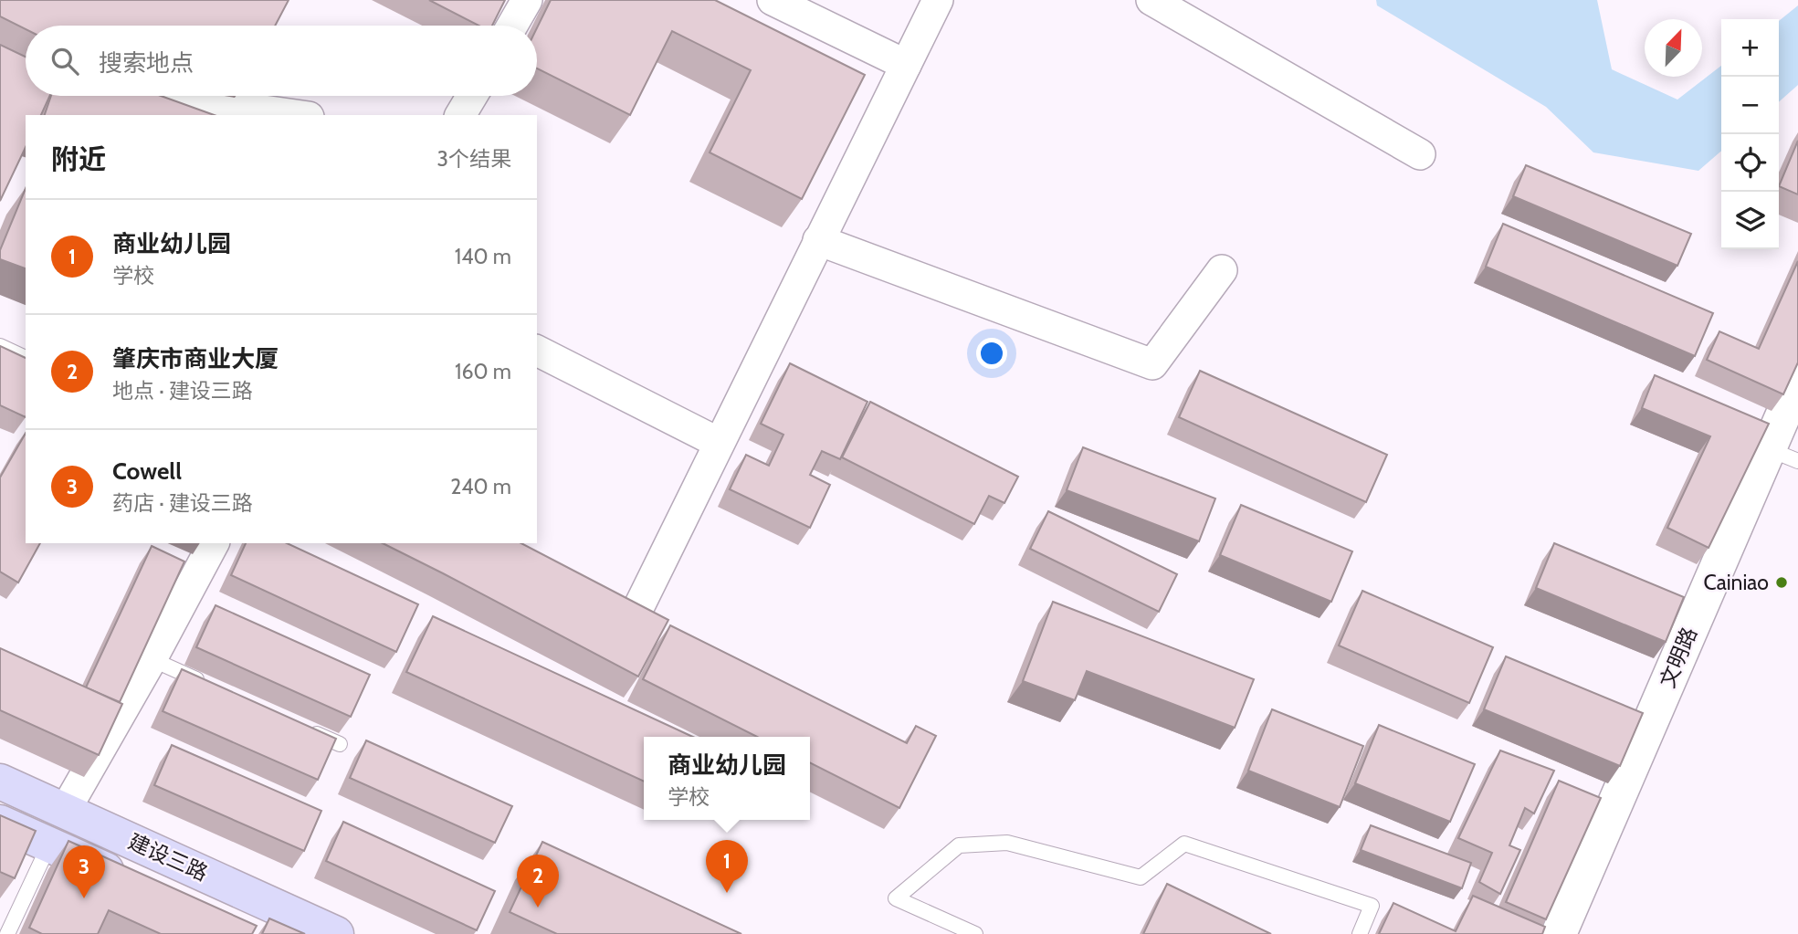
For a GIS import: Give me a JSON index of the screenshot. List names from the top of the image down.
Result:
{
  "streets": {
    "main road": ["建设三路"],
    "street": ["文明路"]
  },
  "places": ["Cainiao"],
  "north": "top right",
  "page": {
    "map_buttons": ["+", "−"],
    "search": "搜索地点",
    "heading": ["附近", "3个结果"],
    "list": [
      {
        "mark": "1",
        "name": "商业幼儿园",
        "note": "学校",
        "value": "140 m"
      },
      {
        "mark": "2",
        "name": "肇庆市商业大厦",
        "note": "地点 · 建设三路",
        "value": "160 m"
      },
      {
        "mark": "3",
        "name": "Cowell",
        "note": "药店 · 建设三路",
        "value": "240 m"
      }
    ],
    "popup": ["商业幼儿园", "学校"],
    "pins": ["1", "3", "2"]
  }
}
